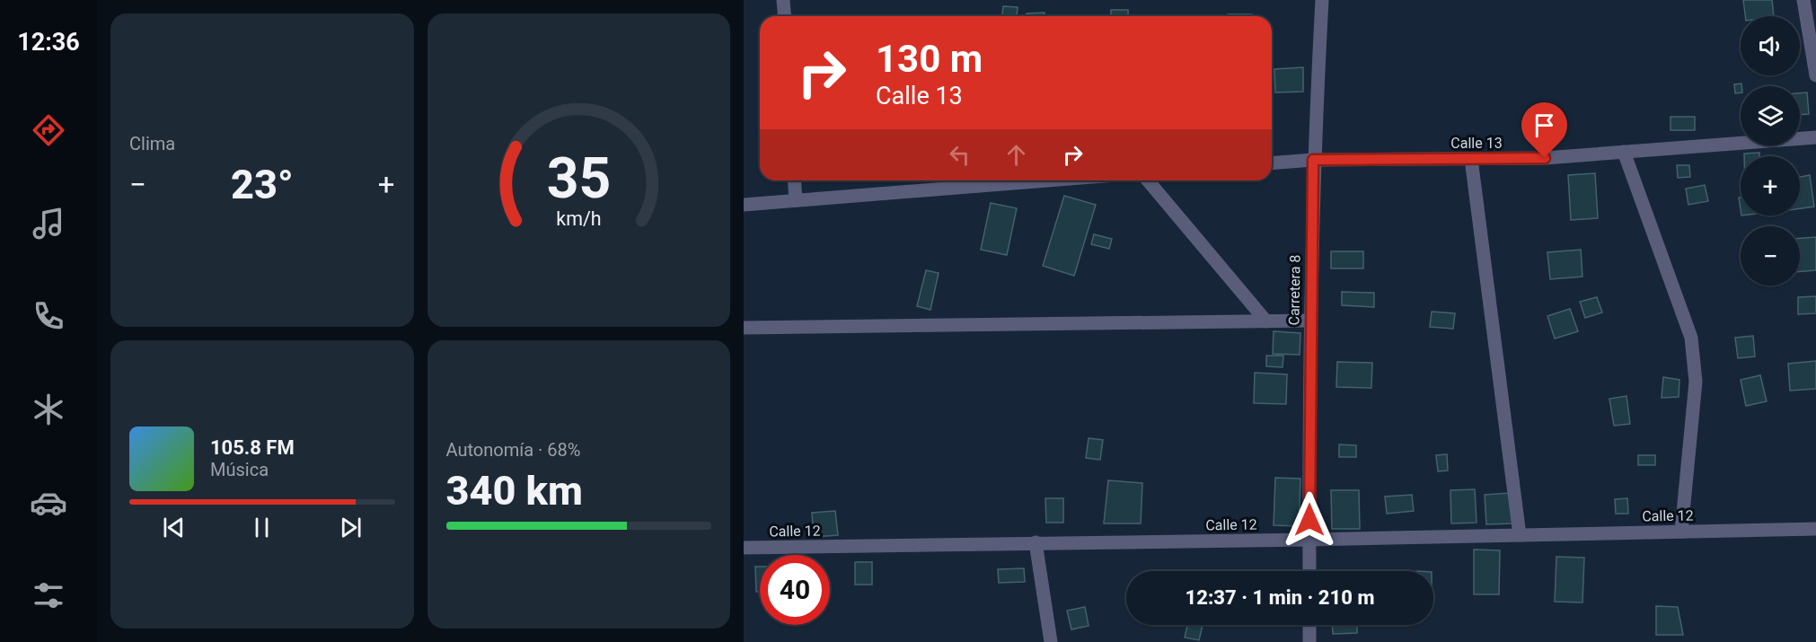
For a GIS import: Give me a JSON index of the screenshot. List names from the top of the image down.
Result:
{
  "streets": {
    "street": ["Calle 13", "Carretera 8", "Calle 12"]
  },
  "crossings": [
    ["Calle 13", "Carretera 8"],
    ["Carretera 8", "Calle 12"]
  ],
  "page": {
    "tabs": "12:36",
    "tile": [
      "Clima",
      ["Autonomía · 68%", "340 km"]
    ],
    "map_buttons": ["+", "−"],
    "turn": ["130 m", "Calle 13"],
    "heat": ["−", "23°", "+"],
    "song": ["105.8 FM", "Música"],
    "limit": "40",
    "trip": "12:37 · 1 min · 210 m",
    "gauge": ["35", "km/h"]
  }
}
